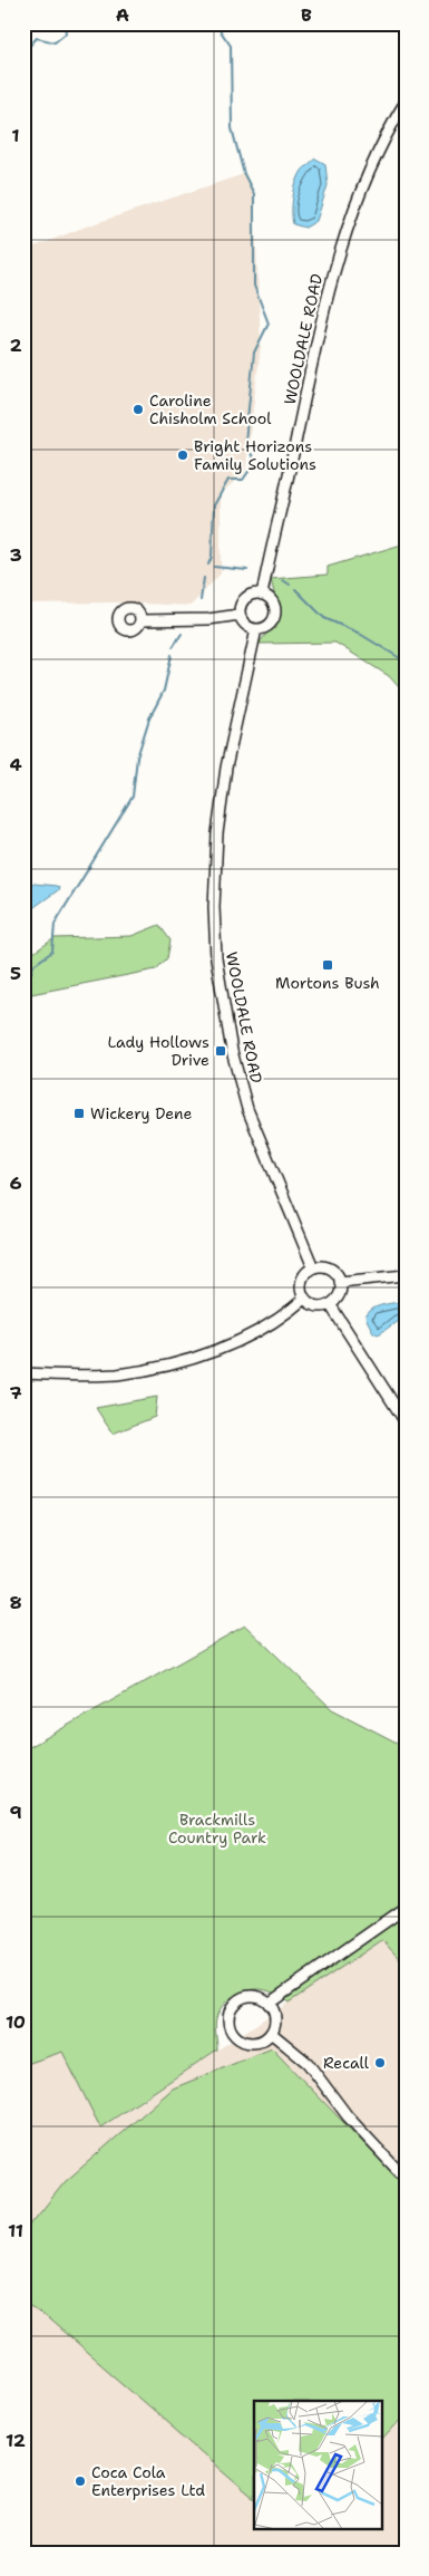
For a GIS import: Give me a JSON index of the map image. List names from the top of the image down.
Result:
{
  "streets": {
    "street": ["WOOLDALE ROAD"]
  },
  "parks": ["Brackmills Country Park"],
  "places": {
    "other": [
      "Caroline Chisholm School",
      "Bright Horizons Family Solutions",
      "Recall",
      "Coca Cola Enterprises Ltd"
    ],
    "transit": ["Mortons Bush", "Lady Hollows Drive", "Wickery Dene"]
  },
  "grid": {
    "columns": ["A", "B"],
    "rows": [
      "1",
      "2",
      "3",
      "4",
      "5",
      "6",
      "7",
      "8",
      "9",
      "10",
      "11",
      "12"
    ]
  }
}
